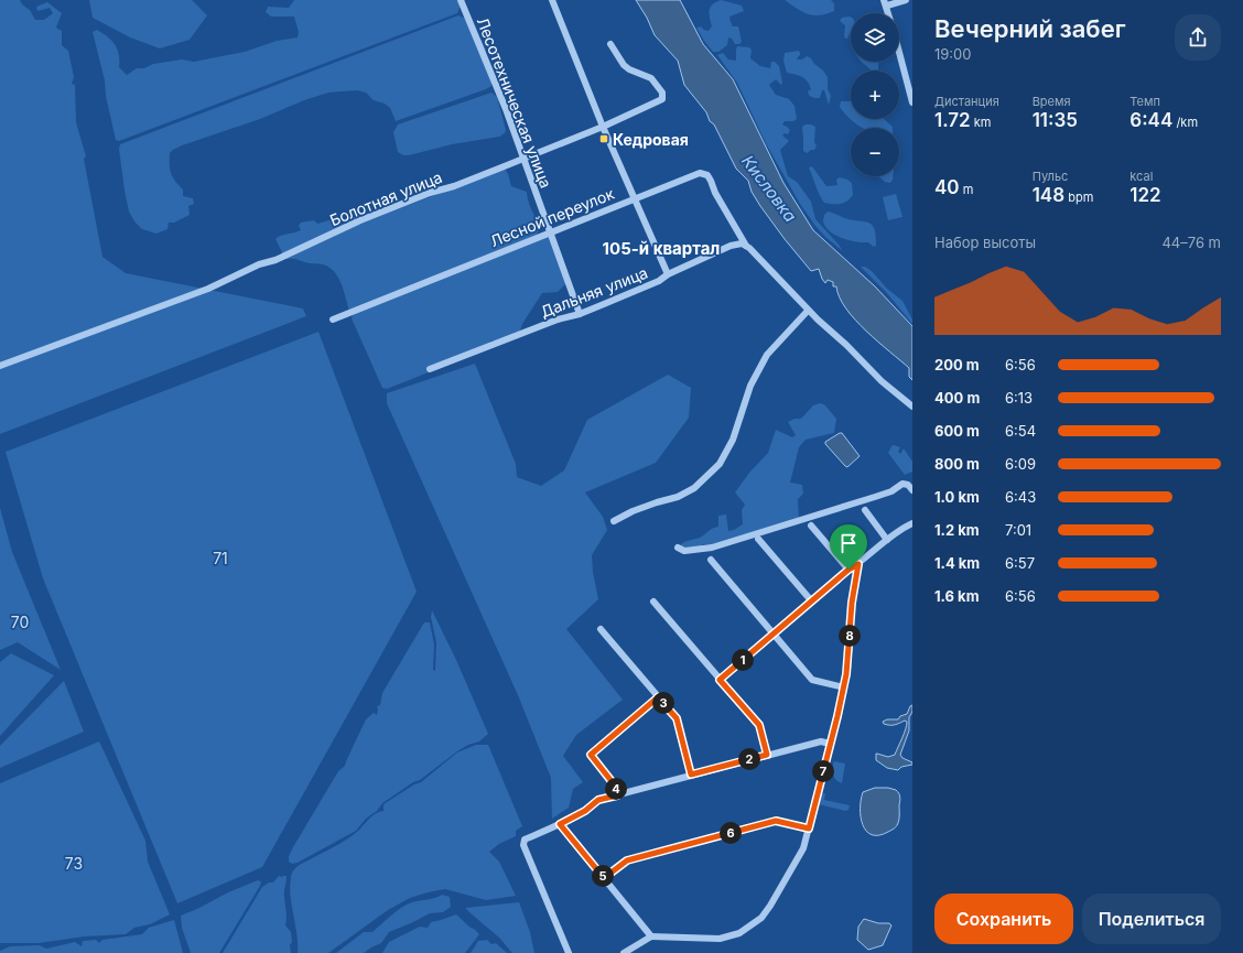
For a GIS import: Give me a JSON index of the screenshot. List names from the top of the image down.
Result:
{
  "streets": {
    "street": [
      "Лесотехническая улица",
      "Болотная улица",
      "Лесной переулок",
      "Дальняя улица"
    ]
  },
  "crossings": [
    ["Лесотехническая улица", "Болотная улица"],
    ["Лесотехническая улица", "Лесной переулок"],
    ["Лесотехническая улица", "Дальняя улица"],
    ["Лесной переулок", "Дальняя улица"]
  ],
  "districts": ["105-й квартал"],
  "water": ["Кисловка"],
  "parks": ["71", "70", "73"],
  "places": {
    "transit": ["Кедровая"]
  },
  "page": {
    "heading": ["Вечерний забег", "19:00"],
    "map_buttons": ["+", "−"],
    "stats": [
      ["Дистанция", "1.72 km"],
      ["Время", "11:35"],
      ["Темп", "6:44 /km"],
      ["40 m"],
      ["Пульс", "148 bpm"],
      ["kcal", "122"]
    ],
    "chart": ["Набор высоты", "44–76 m"],
    "list": [
      {
        "name": "200 m",
        "note": "6:56"
      },
      {
        "name": "400 m",
        "note": "6:13"
      },
      {
        "name": "600 m",
        "note": "6:54"
      },
      {
        "name": "800 m",
        "note": "6:09"
      },
      {
        "name": "1.0 km",
        "note": "6:43"
      },
      {
        "name": "1.2 km",
        "note": "7:01"
      },
      {
        "name": "1.4 km",
        "note": "6:57"
      },
      {
        "name": "1.6 km",
        "note": "6:56"
      }
    ],
    "pins": [
      "8",
      "1",
      "3",
      "2",
      "7",
      "4",
      "6",
      "5"
    ],
    "buttons": ["Сохранить", "Поделиться"]
  }
}
